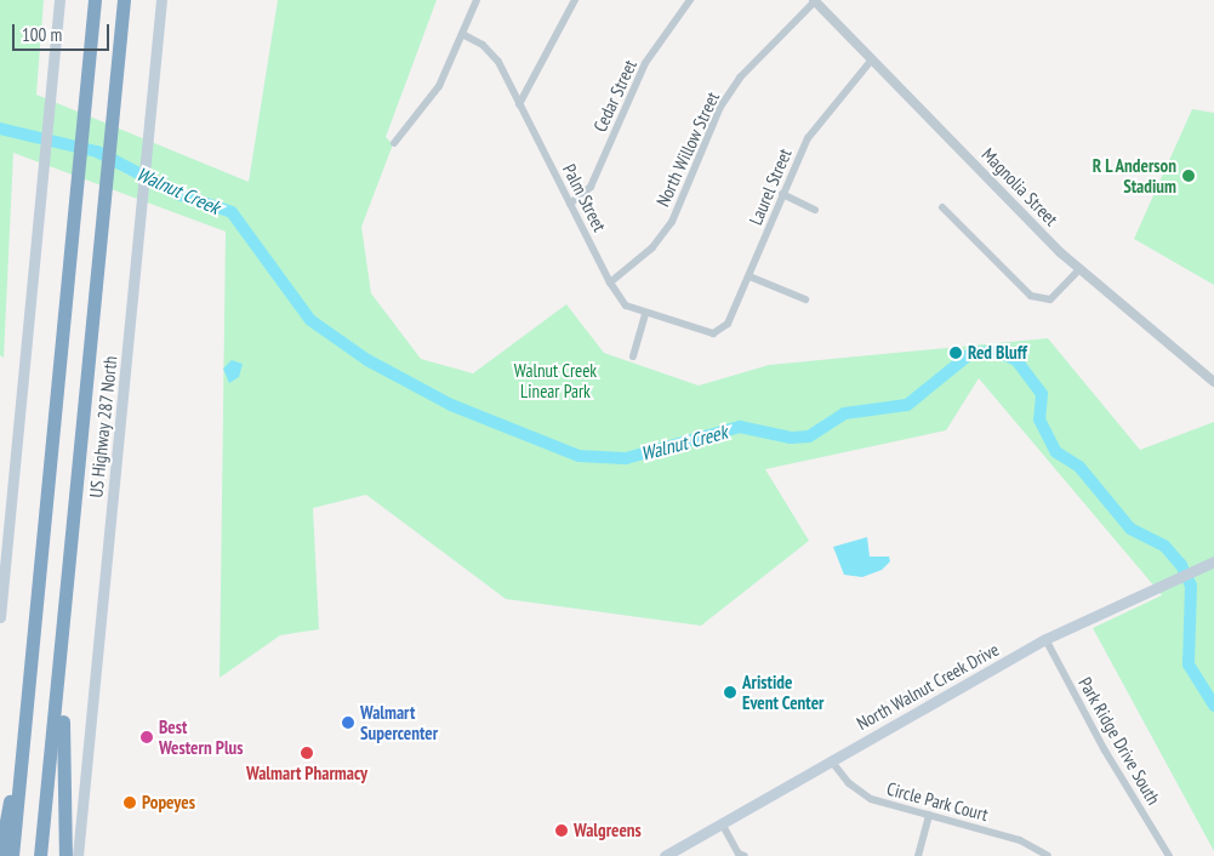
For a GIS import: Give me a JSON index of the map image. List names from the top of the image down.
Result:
{
  "streets": {
    "main road": ["US Highway 287 North", "North Walnut Creek Drive"],
    "street": [
      "Cedar Street",
      "North Willow Street",
      "Laurel Street",
      "Magnolia Street",
      "Palm Street",
      "Park Ridge Drive South",
      "Circle Park Court"
    ]
  },
  "crossings": [
    ["Cedar Street", "Palm Street"],
    ["North Willow Street", "Magnolia Street"],
    ["North Willow Street", "Palm Street"],
    ["Laurel Street", "Magnolia Street"],
    ["Laurel Street", "Palm Street"],
    ["North Walnut Creek Drive", "Park Ridge Drive South"],
    ["North Walnut Creek Drive", "Circle Park Court"]
  ],
  "water": ["Walnut Creek"],
  "parks": ["Walnut Creek Linear Park"],
  "places": [
    "R L Anderson Stadium",
    "Red Bluff",
    "Aristide Event Center",
    "Walmart Supercenter",
    "Best Western Plus",
    "Walmart Pharmacy",
    "Popeyes",
    "Walgreens"
  ],
  "scale_bar": "100 m"
}
